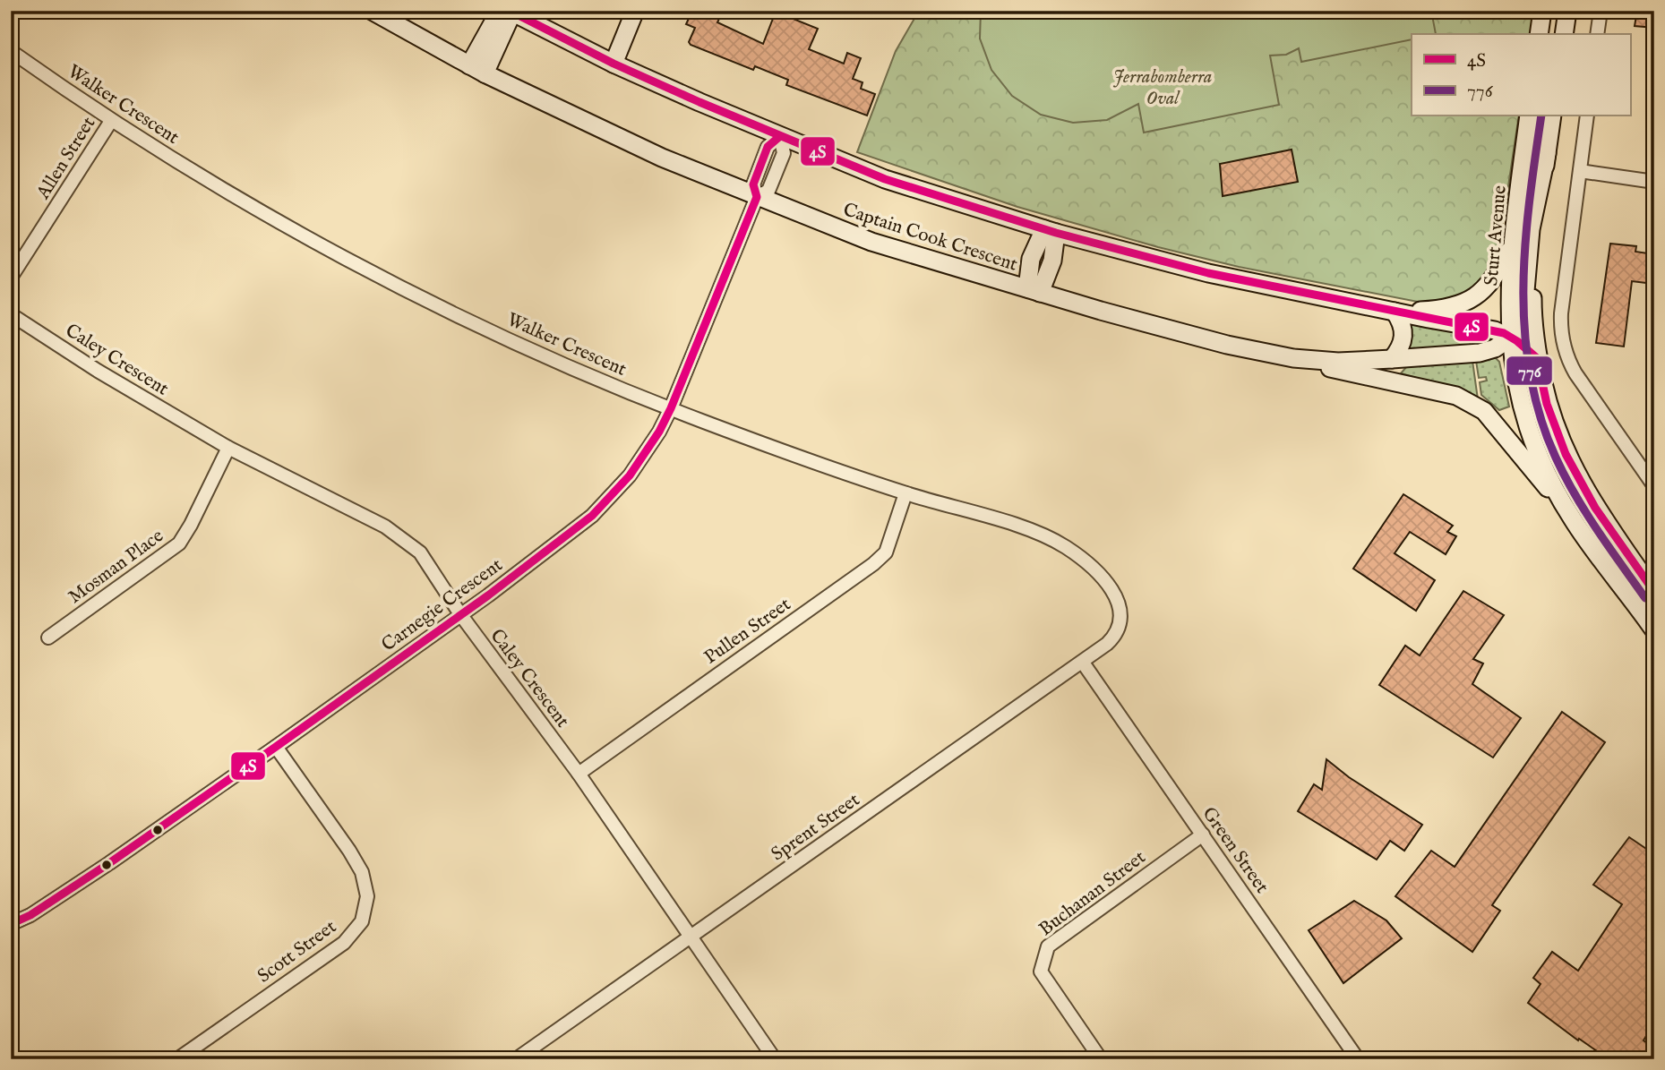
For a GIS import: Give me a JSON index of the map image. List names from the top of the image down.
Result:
{
  "streets": {
    "main road": ["Sturt Avenue", "Captain Cook Crescent"],
    "street": [
      "Walker Crescent",
      "Allen Street",
      "Caley Crescent",
      "Mosman Place",
      "Carnegie Crescent",
      "Pullen Street",
      "Sprent Street",
      "Green Street",
      "Buchanan Street",
      "Scott Street"
    ]
  },
  "crossings": [
    ["Walker Crescent", "Allen Street"],
    ["Walker Crescent", "Carnegie Crescent"],
    ["Walker Crescent", "Pullen Street"],
    ["Walker Crescent", "Sprent Street"],
    ["Sturt Avenue", "Captain Cook Crescent"],
    ["Captain Cook Crescent", "Carnegie Crescent"],
    ["Caley Crescent", "Mosman Place"],
    ["Caley Crescent", "Carnegie Crescent"],
    ["Caley Crescent", "Pullen Street"],
    ["Caley Crescent", "Sprent Street"],
    ["Carnegie Crescent", "Scott Street"],
    ["Sprent Street", "Green Street"],
    ["Green Street", "Buchanan Street"]
  ],
  "parks": ["Jerrabomberra Oval"],
  "lines": ["transit line 4S", "transit line 776"],
  "legend": ["4S", "776"]
}
